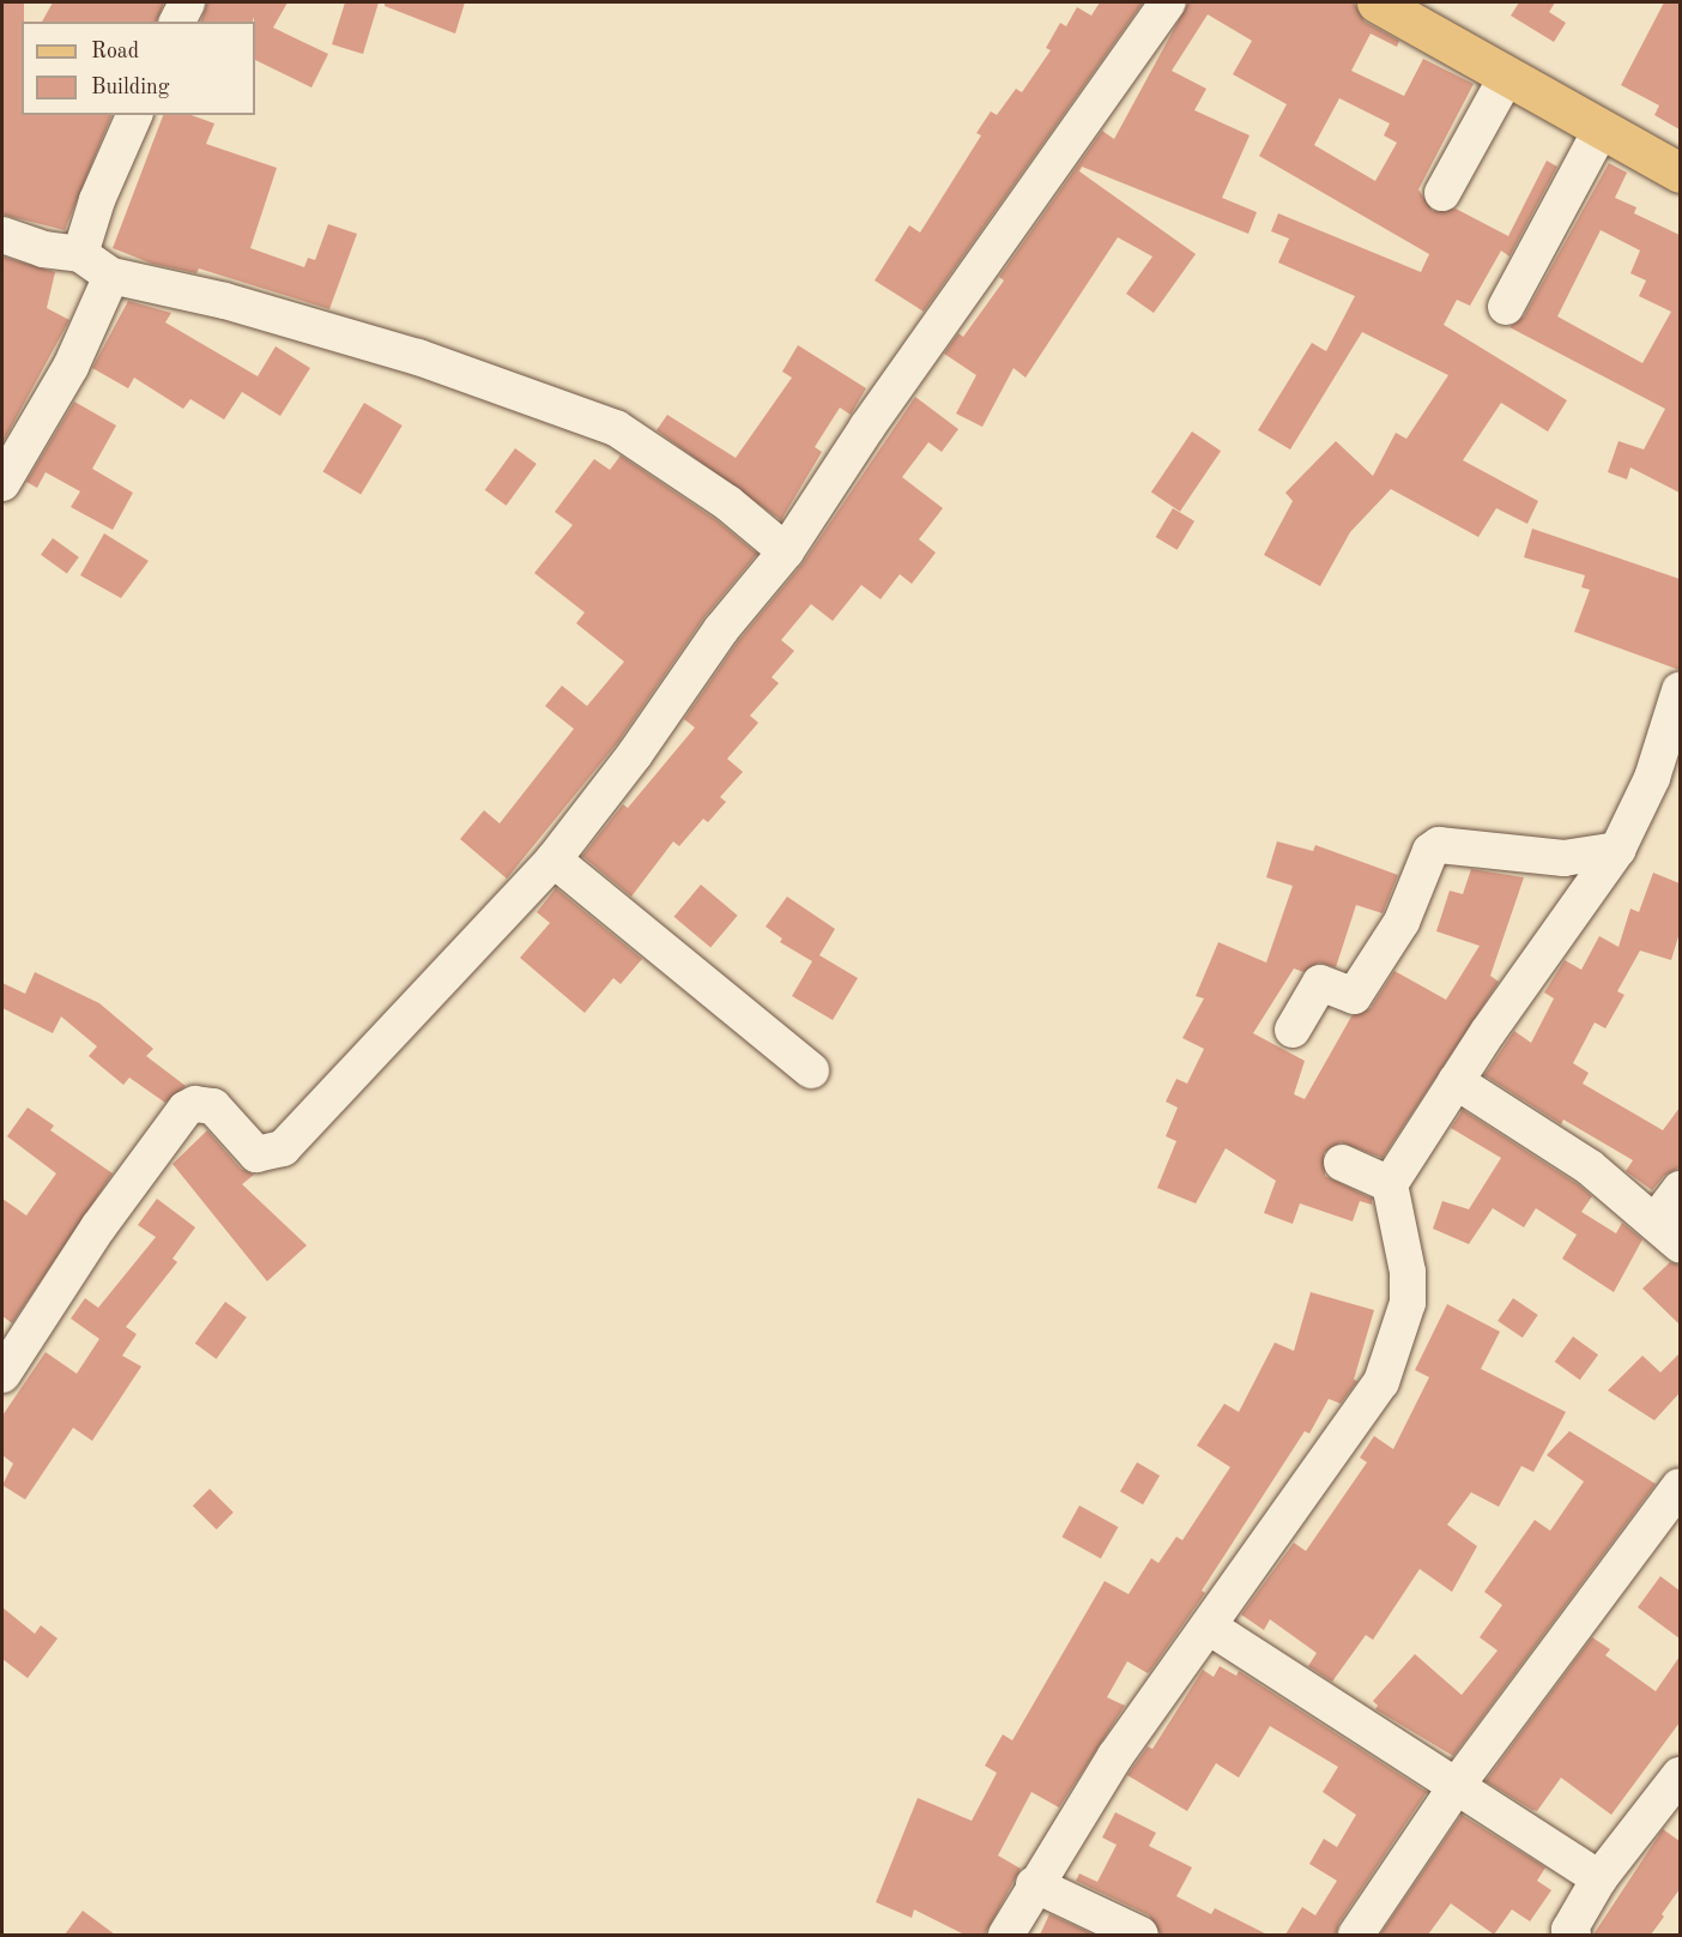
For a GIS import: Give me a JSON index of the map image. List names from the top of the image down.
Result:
{
  "legend": ["Road", "Building"]
}
